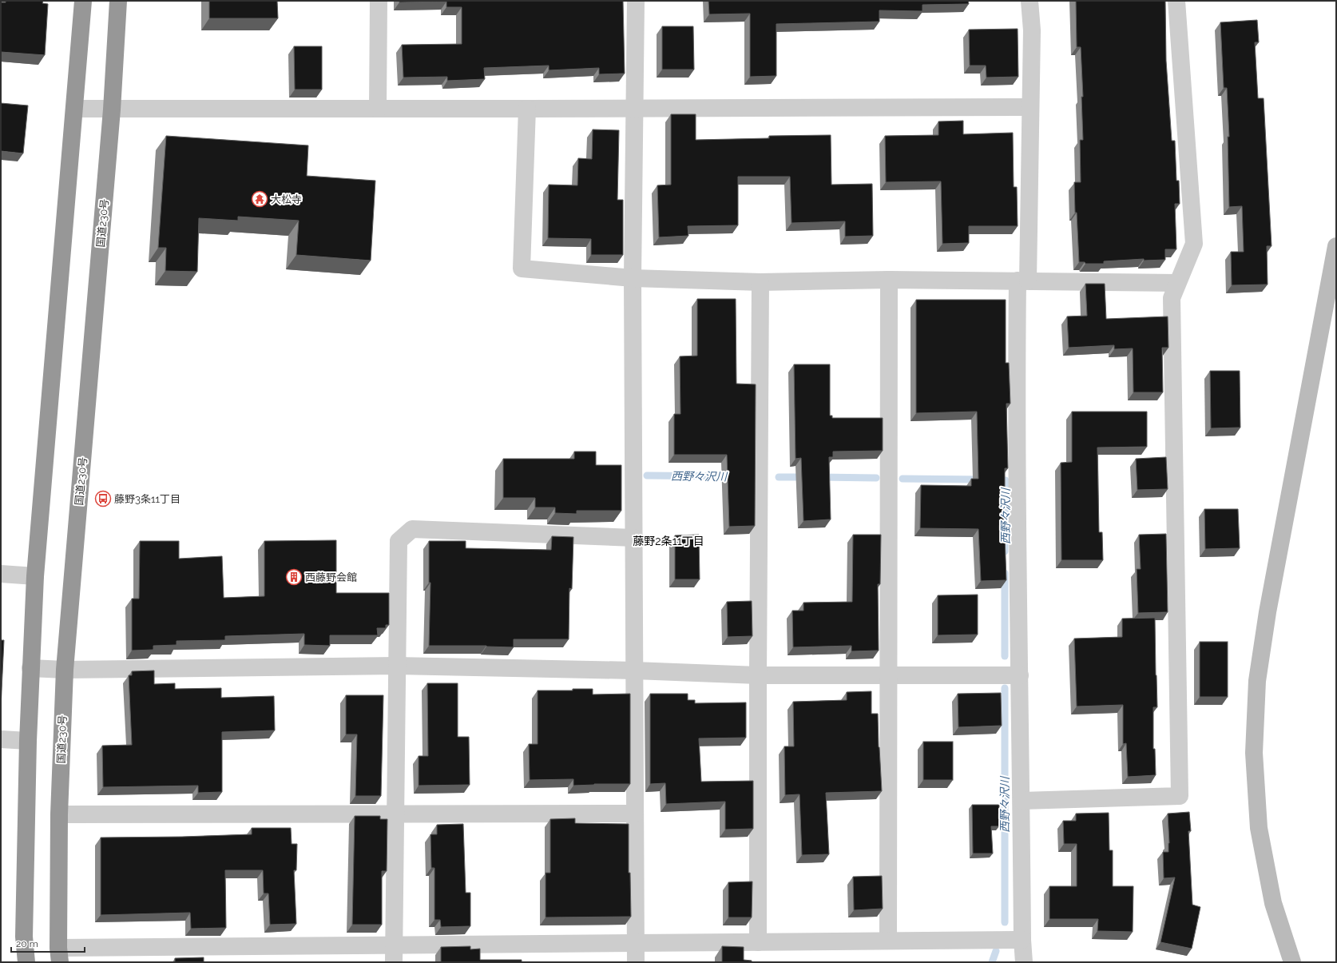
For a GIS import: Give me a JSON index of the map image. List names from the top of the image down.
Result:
{
  "streets": {
    "highway": ["国道230号"]
  },
  "districts": ["藤野2条11丁目"],
  "water": ["西野々沢川"],
  "places": {
    "temple": ["大松寺"],
    "bus stop": ["藤野3条11丁目"],
    "building": ["西藤野会館"]
  },
  "scale_bar": "20 m"
}
